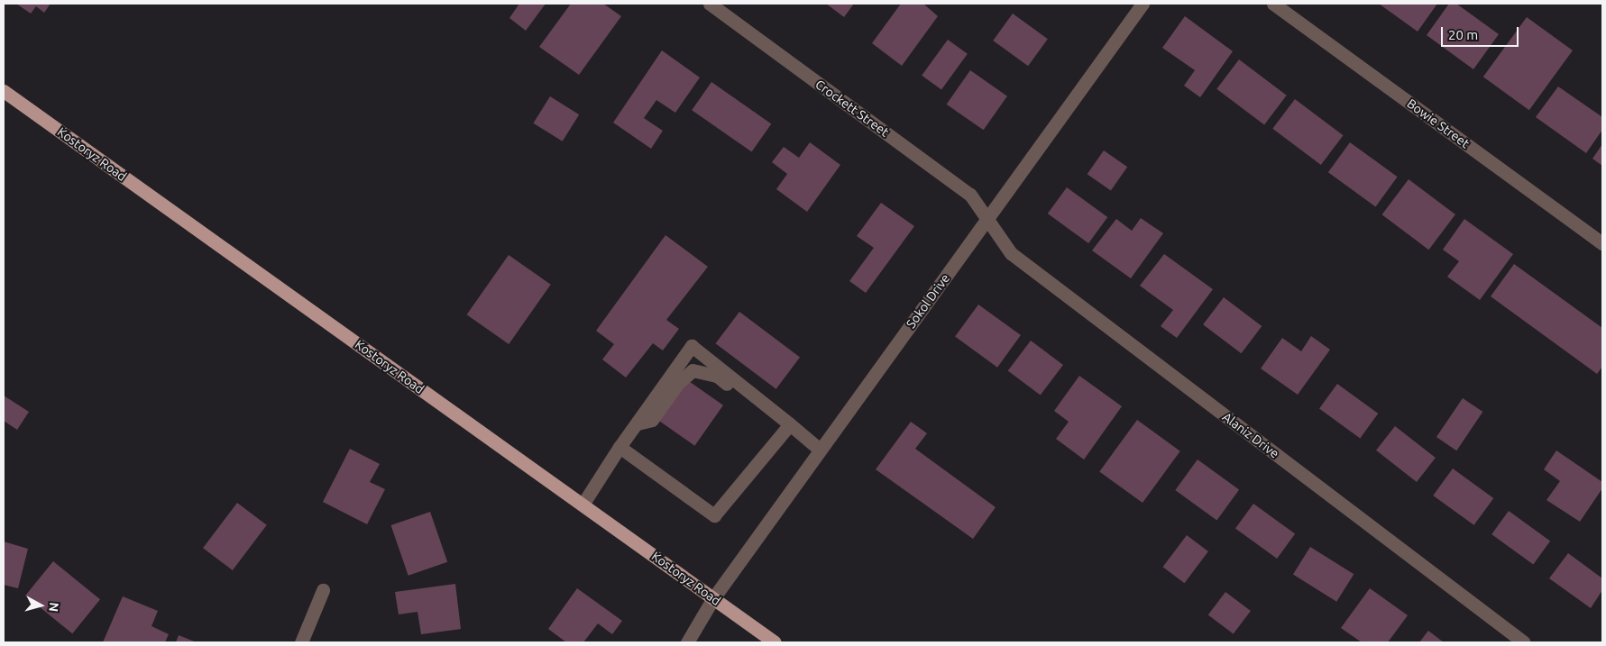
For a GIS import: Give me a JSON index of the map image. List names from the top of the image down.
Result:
{
  "streets": {
    "main road": ["Kostoryz Road"],
    "street": [
      "Crockett Street",
      "Bowie Street",
      "Sokol Drive",
      "Alaniz Drive"
    ]
  },
  "crossings": [
    ["Crockett Street", "Sokol Drive"],
    ["Crockett Street", "Alaniz Drive"],
    ["Kostoryz Road", "Sokol Drive"],
    ["Sokol Drive", "Alaniz Drive"]
  ],
  "scale_bar": "20 m",
  "north": "right"
}
